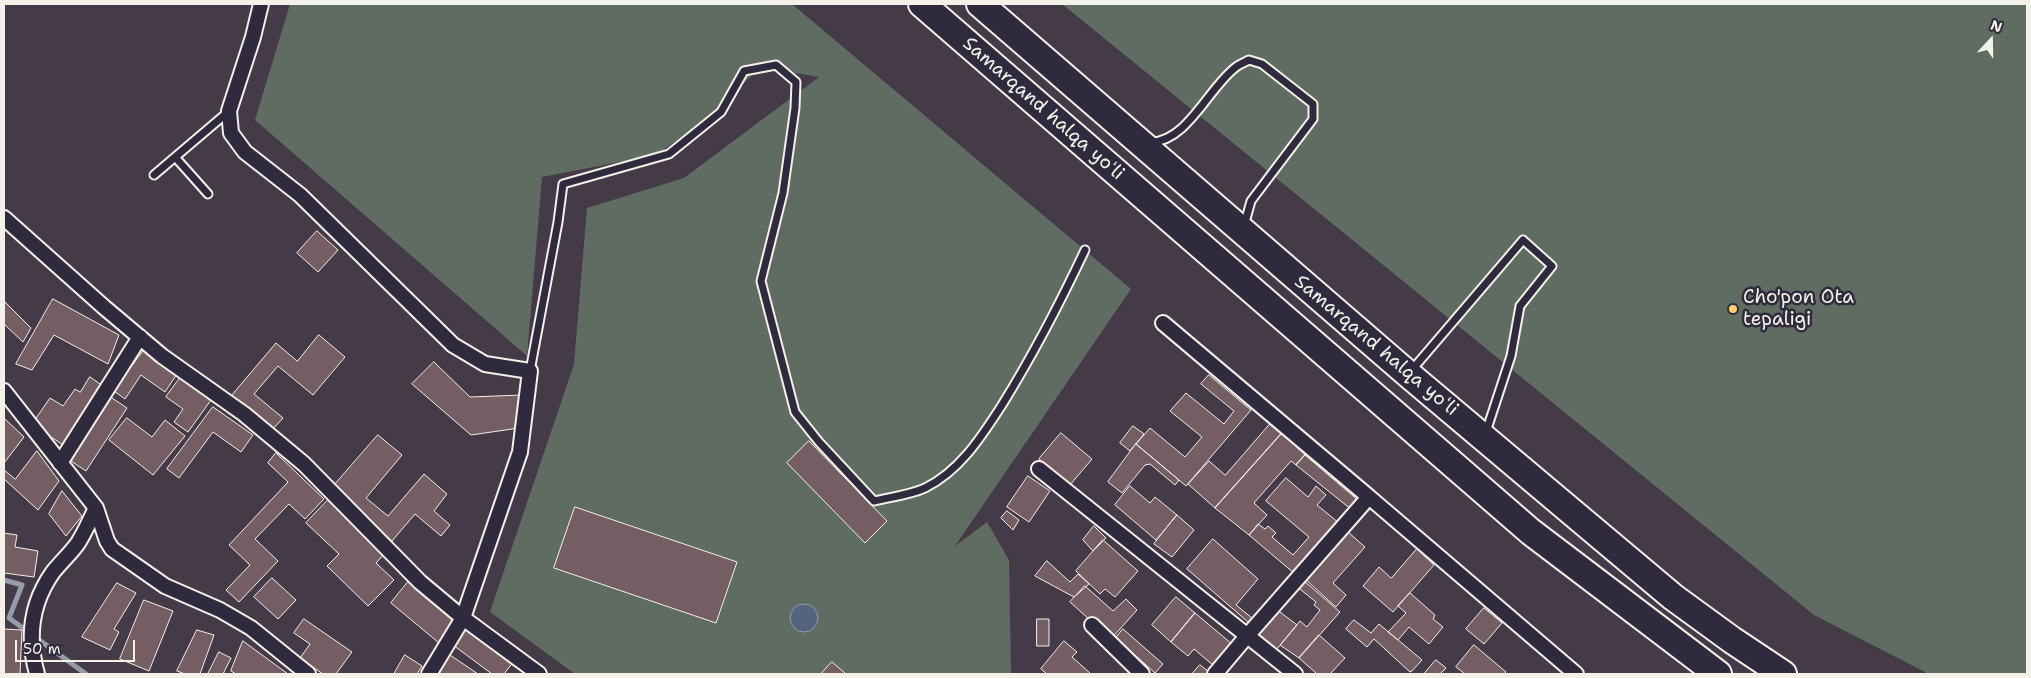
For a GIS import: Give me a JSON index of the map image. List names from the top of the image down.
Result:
{
  "streets": {
    "highway": ["Samarqand halqa yoʻli"]
  },
  "places": ["Cho'pon Ota tepaligi"],
  "scale_bar": "50 m",
  "north": "top"
}
